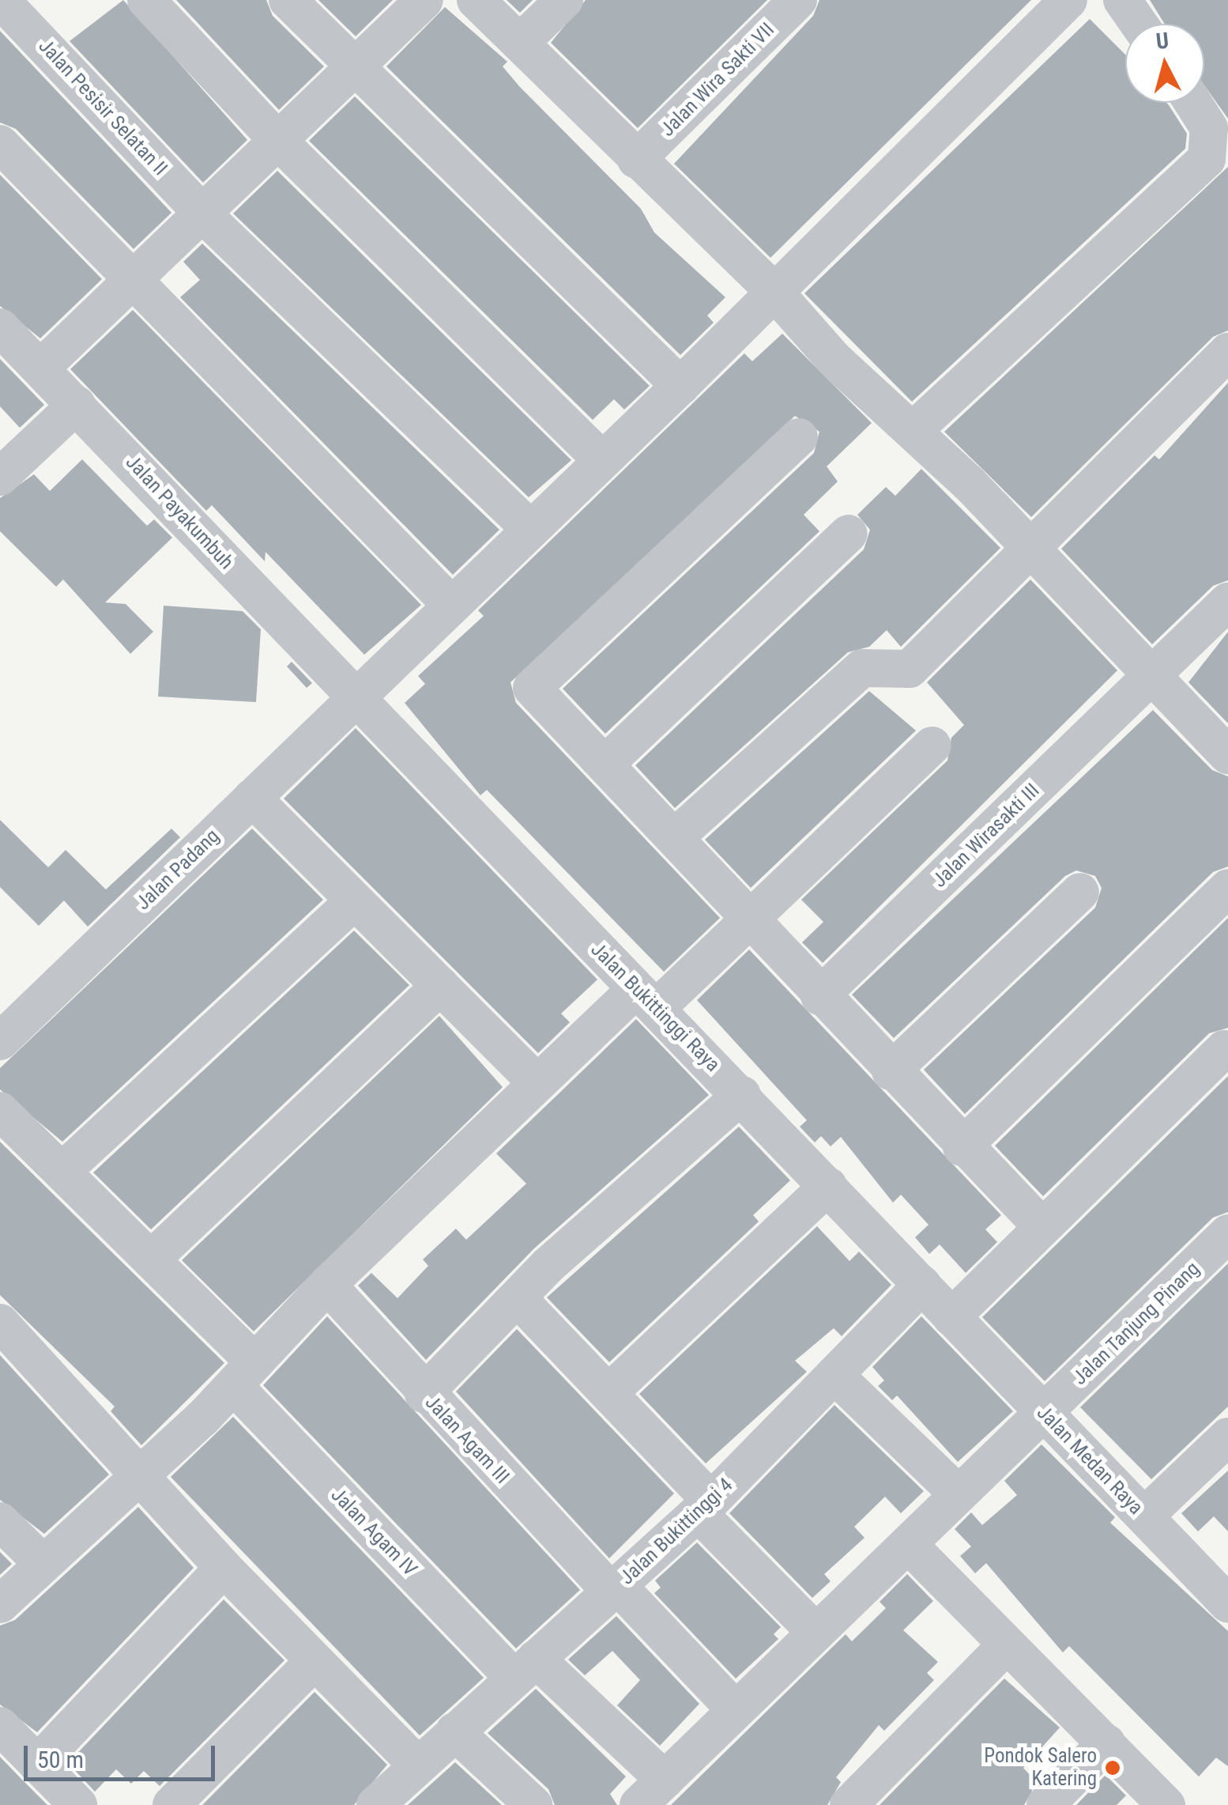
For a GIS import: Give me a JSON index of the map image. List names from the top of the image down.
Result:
{
  "streets": {
    "street": [
      "Jalan Wira Sakti VII",
      "Jalan Pesisir Selatan II",
      "Jalan Payakumbuh",
      "Jalan Wirasakti III",
      "Jalan Padang",
      "Jalan Bukittinggi Raya",
      "Jalan Tanjung Pinang",
      "Jalan Agam III",
      "Jalan Medan Raya",
      "Jalan Bukittinggi 4",
      "Jalan Agam IV"
    ]
  },
  "crossings": [
    ["Jalan Pesisir Selatan II", "Jalan Padang"],
    ["Jalan Payakumbuh", "Jalan Padang"],
    ["Jalan Payakumbuh", "Jalan Bukittinggi Raya"],
    ["Jalan Padang", "Jalan Bukittinggi Raya"],
    ["Jalan Bukittinggi Raya", "Jalan Medan Raya"],
    ["Jalan Bukittinggi Raya", "Jalan Bukittinggi 4"],
    ["Jalan Tanjung Pinang", "Jalan Agam III"],
    ["Jalan Tanjung Pinang", "Jalan Medan Raya"],
    ["Jalan Tanjung Pinang", "Jalan Agam IV"],
    ["Jalan Agam III", "Jalan Bukittinggi 4"],
    ["Jalan Bukittinggi 4", "Jalan Agam IV"]
  ],
  "places": ["Pondok Salero Katering"],
  "scale_bar": "50 m",
  "north": "top"
}
